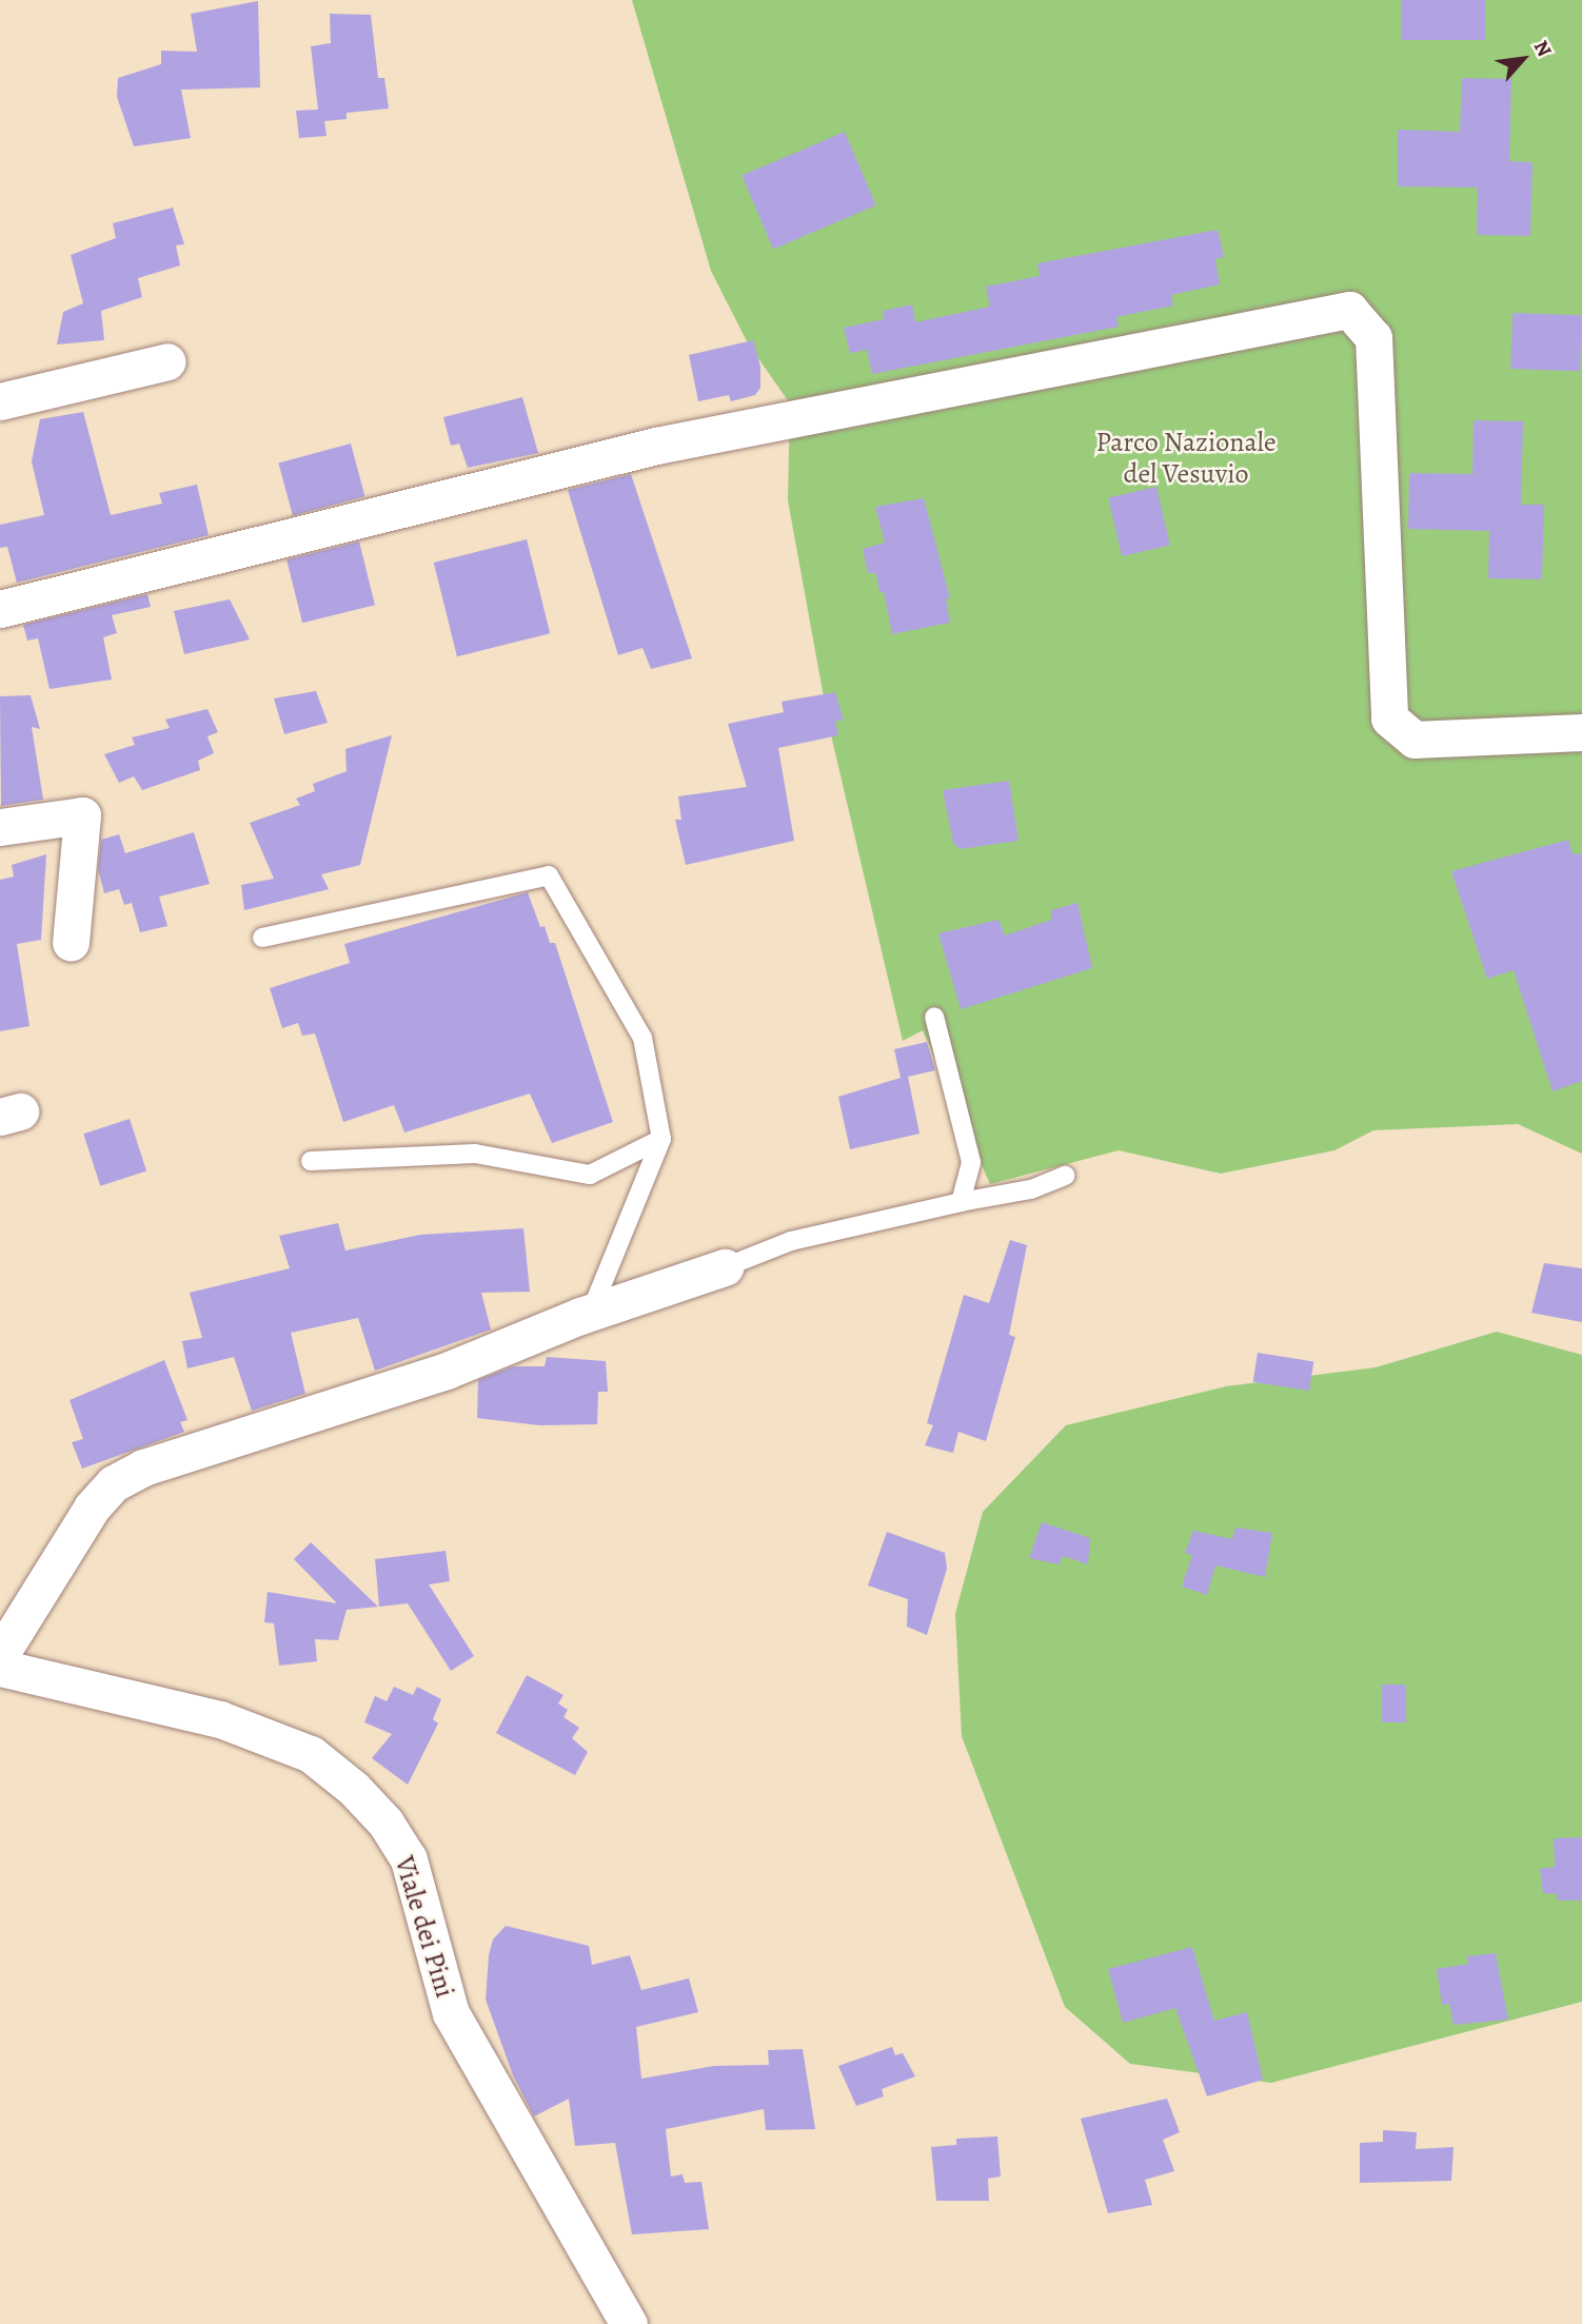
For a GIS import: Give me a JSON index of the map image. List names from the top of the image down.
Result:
{
  "streets": {
    "street": ["Viale dei Pini"]
  },
  "parks": ["Parco Nazionale del Vesuvio"],
  "north": "top right"
}
